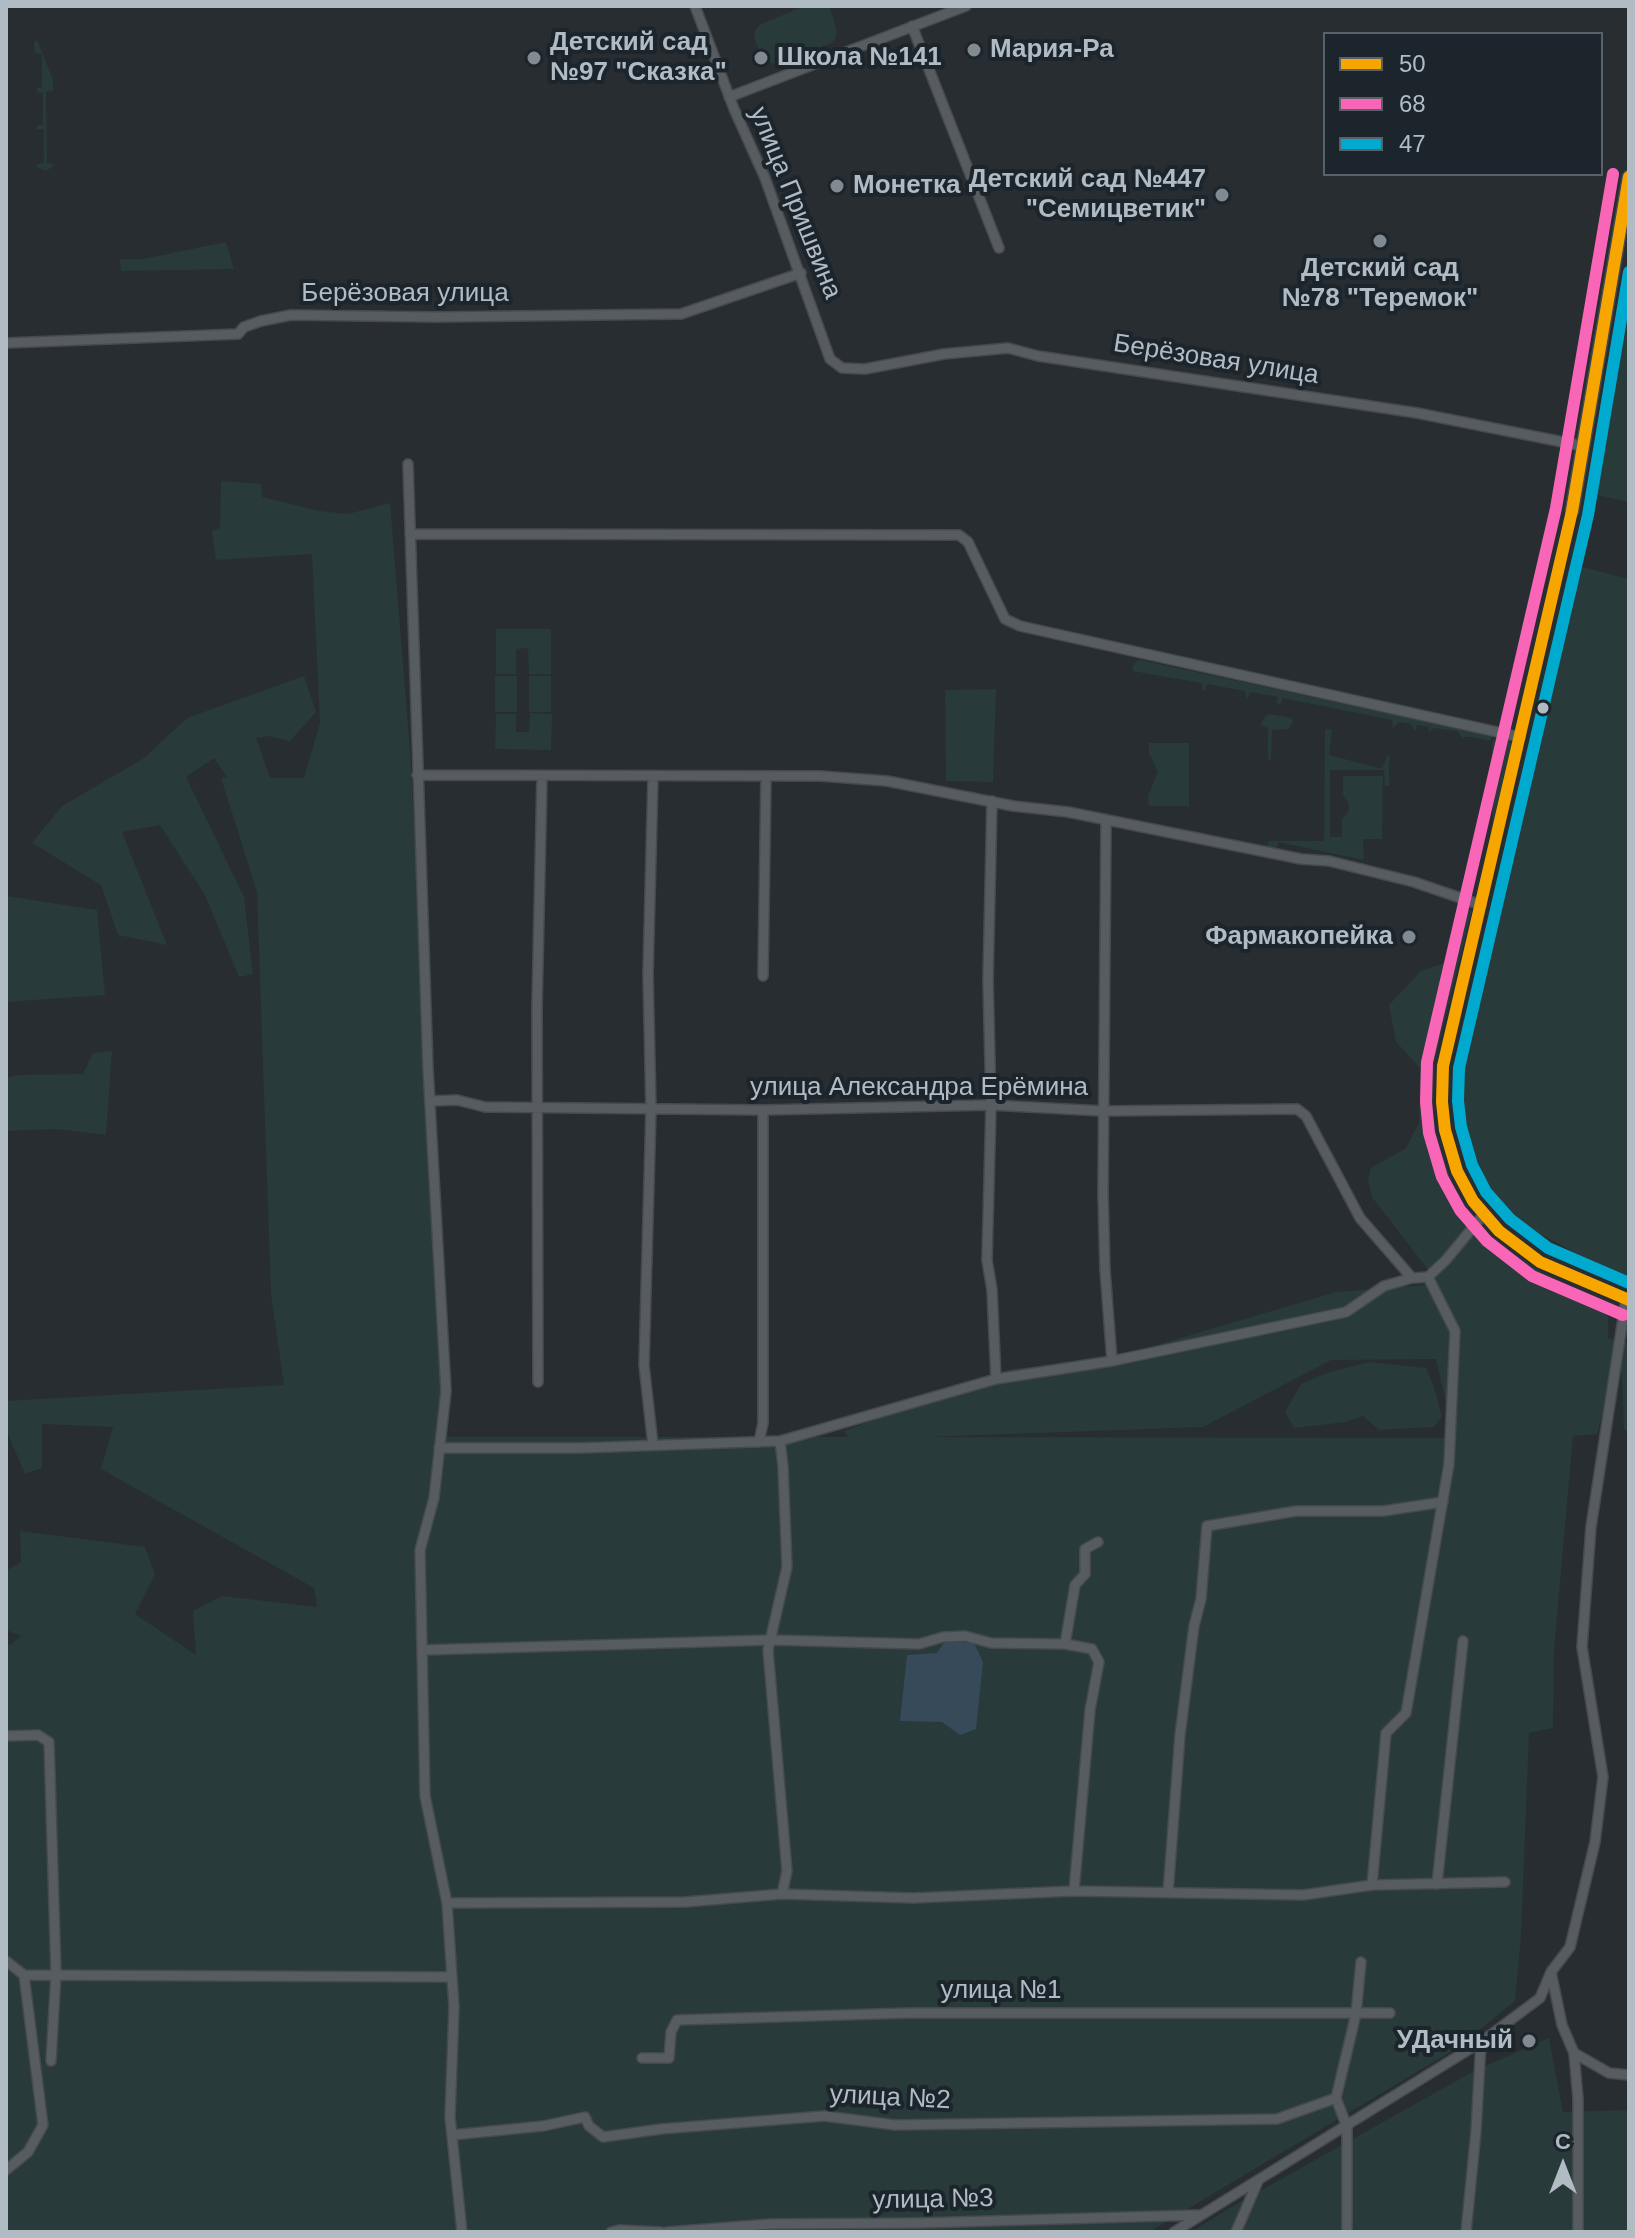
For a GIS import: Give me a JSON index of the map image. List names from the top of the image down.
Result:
{
  "streets": {
    "street": [
      "улица Пришвина",
      "Берёзовая улица",
      "улица Александра Ерёмина",
      "улица №1",
      "улица №2",
      "улица №3"
    ]
  },
  "crossings": [
    ["улица Пришвина", "Берёзовая улица"]
  ],
  "places": [
    "Мария-Ра",
    "Детский сад №97 \"Сказка\"",
    "Школа №141",
    "Монетка",
    "Детский сад №447 \"Семицветик\"",
    "Детский сад №78 \"Теремок\"",
    "Фармакопейка",
    "УДачный"
  ],
  "lines": ["transit line 68", "transit line 50", "transit line 47"],
  "legend": ["50", "68", "47"],
  "north": "top"
}
